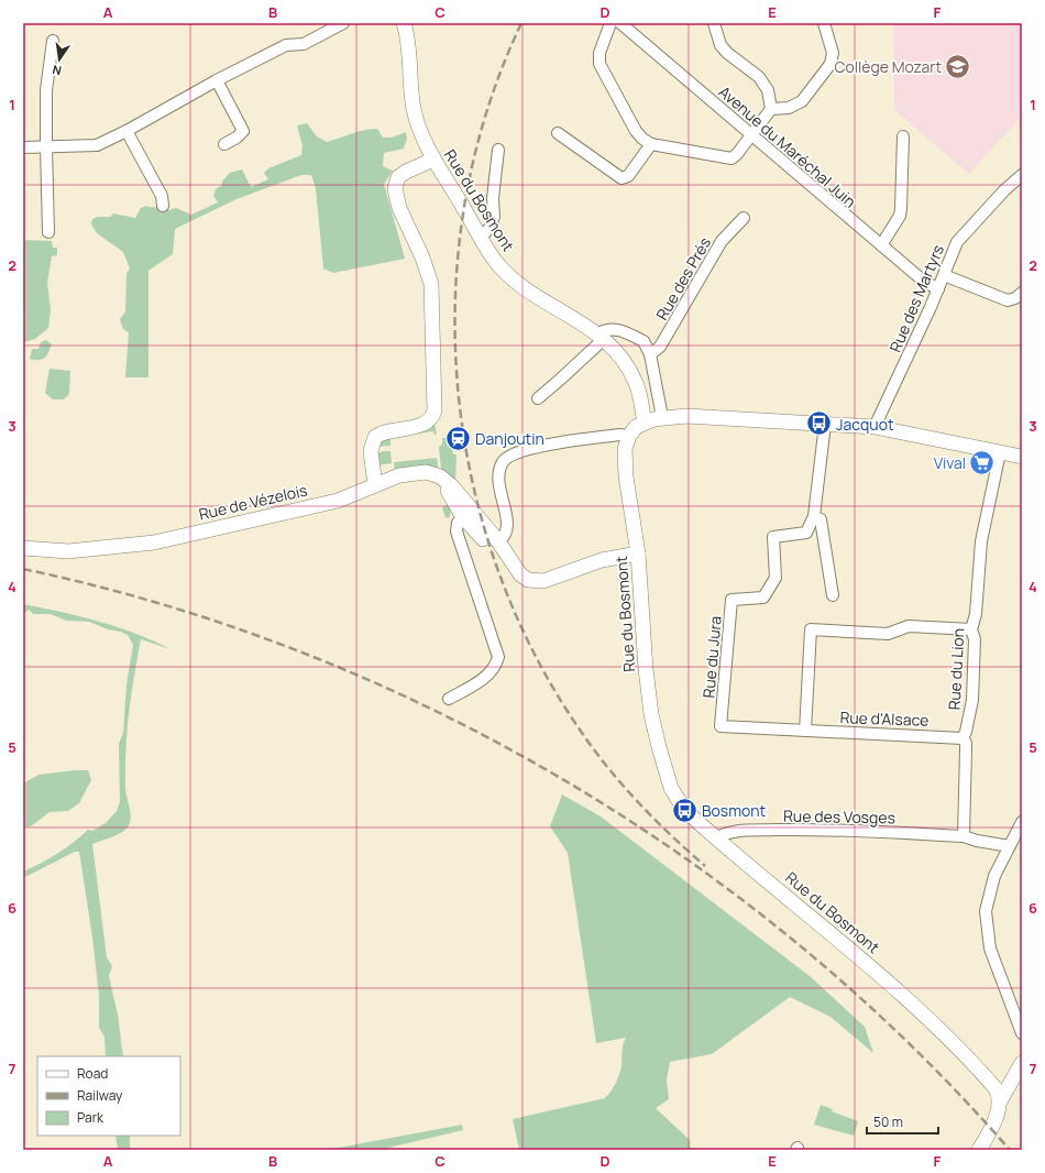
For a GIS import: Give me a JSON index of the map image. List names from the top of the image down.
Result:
{
  "streets": {
    "street": [
      "Avenue du Maréchal Juin",
      "Rue du Bosmont",
      "Rue des Prés",
      "Rue des Martyrs",
      "Rue de Vézelois",
      "Rue du Jura",
      "Rue du Lion",
      "Rue d'Alsace",
      "Rue des Vosges"
    ]
  },
  "crossings": [
    ["Avenue du Maréchal Juin", "Rue des Martyrs"],
    ["Rue du Bosmont", "Rue des Vosges"],
    ["Rue du Jura", "Rue d'Alsace"],
    ["Rue du Lion", "Rue d'Alsace"],
    ["Rue du Lion", "Rue des Vosges"]
  ],
  "places": {
    "school or university": ["Collège Mozart"],
    "bus stop": ["Jacquot", "Bosmont"],
    "station": ["Danjoutin"],
    "supermarket": ["Vival"]
  },
  "legend": ["Road", "Railway", "Park"],
  "scale_bar": "50 m",
  "north": "bottom",
  "grid": {
    "columns": [
      "A",
      "B",
      "C",
      "D",
      "E",
      "F"
    ],
    "rows": [
      "1",
      "2",
      "3",
      "4",
      "5",
      "6",
      "7"
    ]
  }
}
